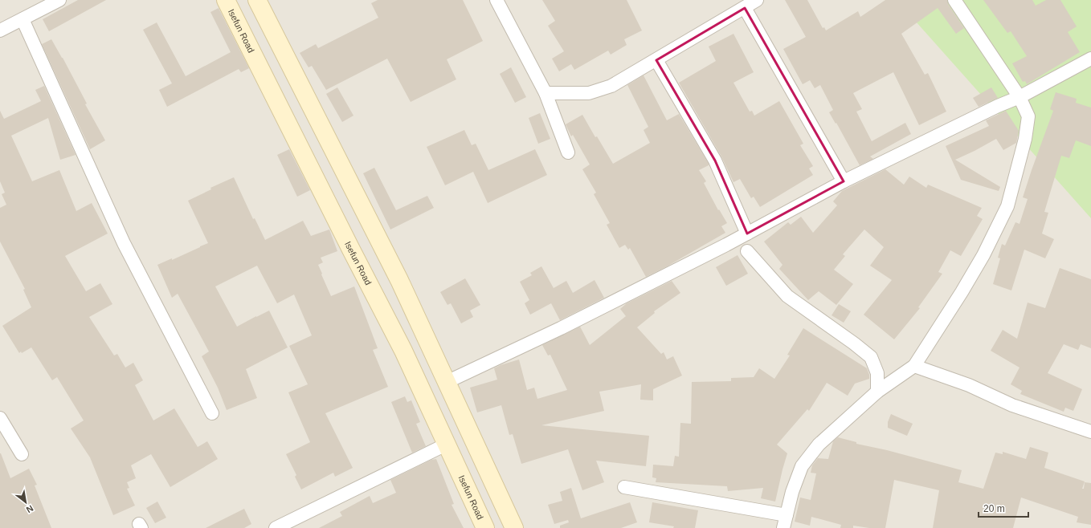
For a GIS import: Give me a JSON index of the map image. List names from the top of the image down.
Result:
{
  "streets": {
    "street": ["Isefun Road"]
  },
  "scale_bar": "20 m",
  "north": "bottom right"
}
